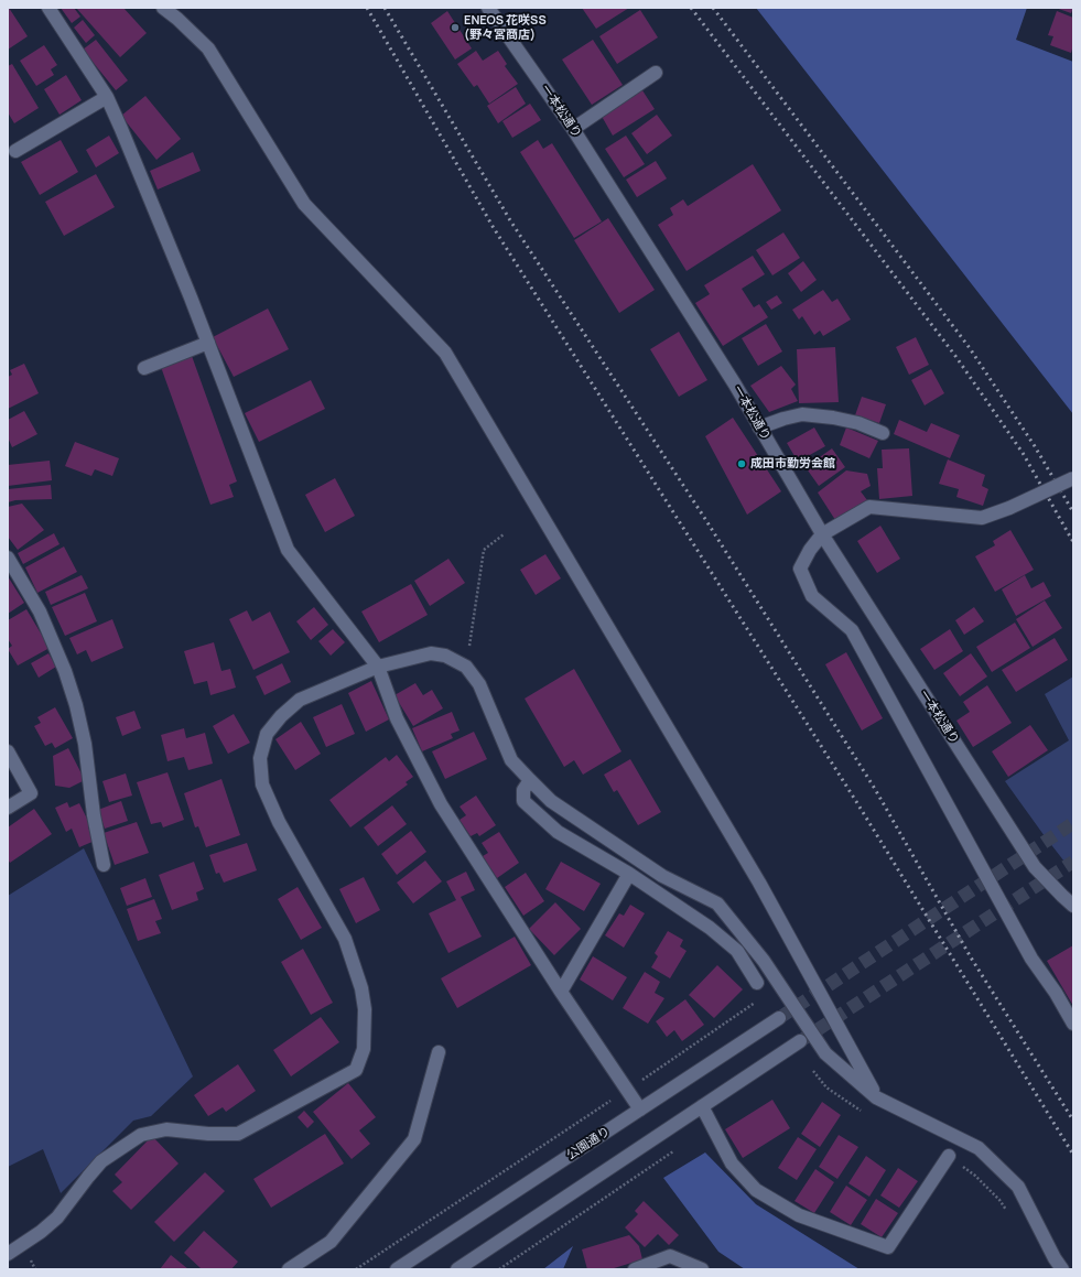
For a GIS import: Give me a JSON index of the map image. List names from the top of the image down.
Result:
{
  "streets": {
    "street": ["一本松通り", "公園通り"]
  },
  "places": ["ENEOS 花咲SS (野々宮商店)", "成田市勤労会館"]
}
